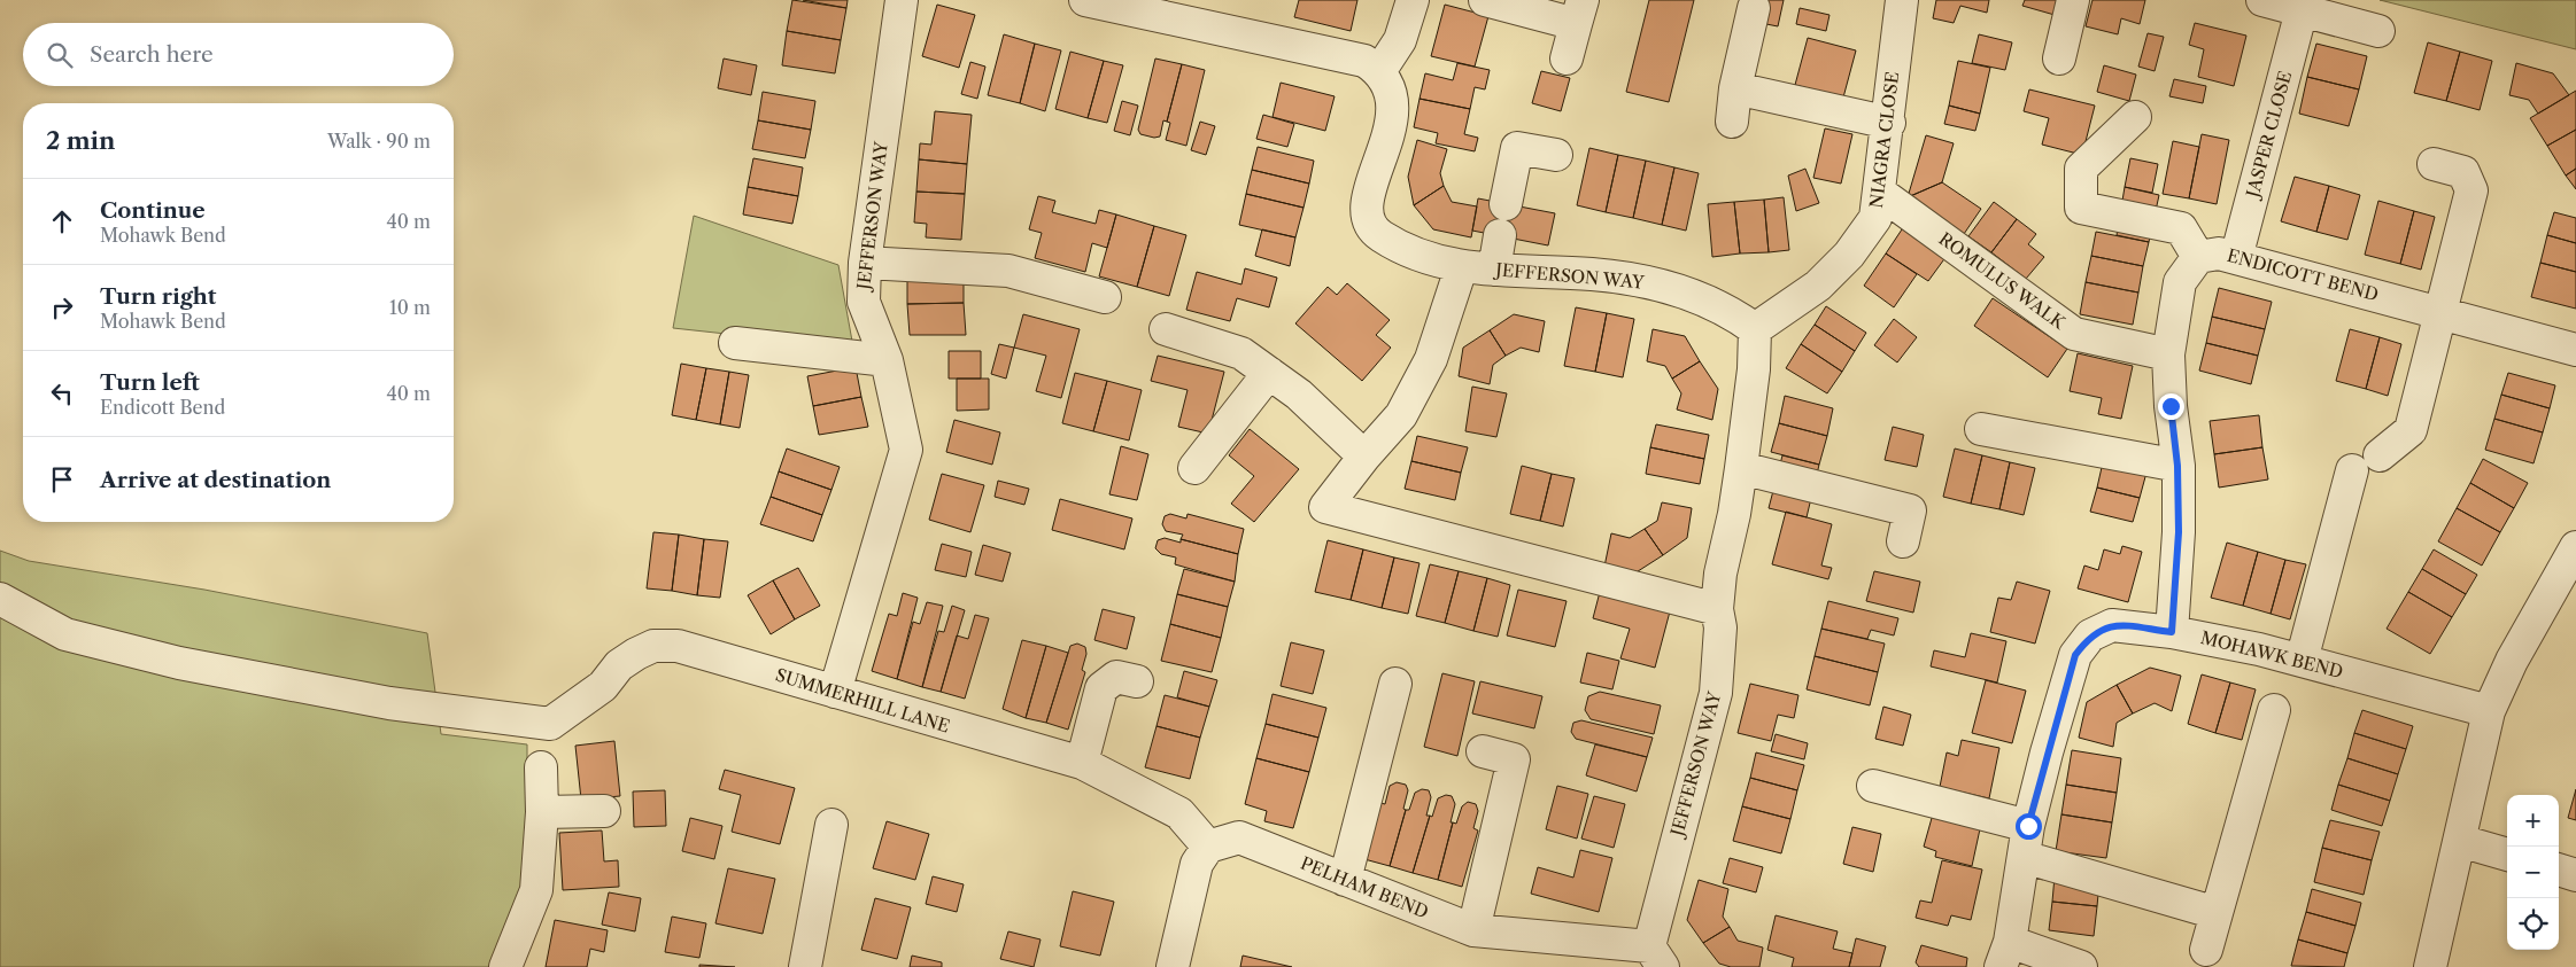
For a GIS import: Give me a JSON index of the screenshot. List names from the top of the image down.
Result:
{
  "streets": {
    "street": [
      "JASPER CLOSE",
      "NIAGRA CLOSE",
      "JEFFERSON WAY",
      "ENDICOTT BEND",
      "ROMULUS WALK",
      "MOHAWK BEND",
      "SUMMERHILL LANE",
      "PELHAM BEND"
    ]
  },
  "crossings": [
    ["JASPER CLOSE", "ENDICOTT BEND"],
    ["NIAGRA CLOSE", "JEFFERSON WAY"],
    ["NIAGRA CLOSE", "ROMULUS WALK"],
    ["JEFFERSON WAY", "SUMMERHILL LANE"],
    ["JEFFERSON WAY", "PELHAM BEND"],
    ["SUMMERHILL LANE", "PELHAM BEND"]
  ],
  "page": {
    "search": "Search here",
    "heading": ["2 min", "Walk · 90 m"],
    "list": [
      ["Continue", "Mohawk Bend", "40 m"],
      ["Turn right", "Mohawk Bend", "10 m"],
      ["Turn left", "Endicott Bend", "40 m"],
      "Arrive at destination"
    ],
    "map_buttons": ["+", "−"]
  }
}
